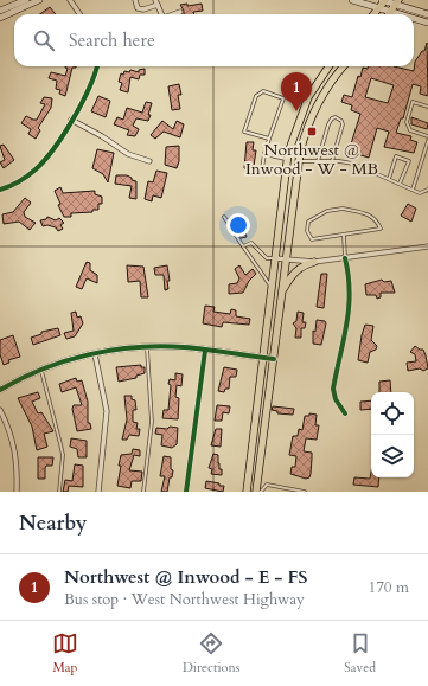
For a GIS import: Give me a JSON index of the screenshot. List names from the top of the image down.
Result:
{
  "places": {
    "transit": ["Northwest @ Inwood - W - MB"]
  },
  "page": {
    "search": "Search here",
    "pins": "1",
    "heading": "Nearby",
    "list": [
      {
        "mark": "1",
        "name": "Northwest @ Inwood - E - FS",
        "note": "Bus stop · West Northwest Highway",
        "value": "170 m"
      }
    ],
    "nav": ["Map", "Directions", "Saved"]
  }
}
